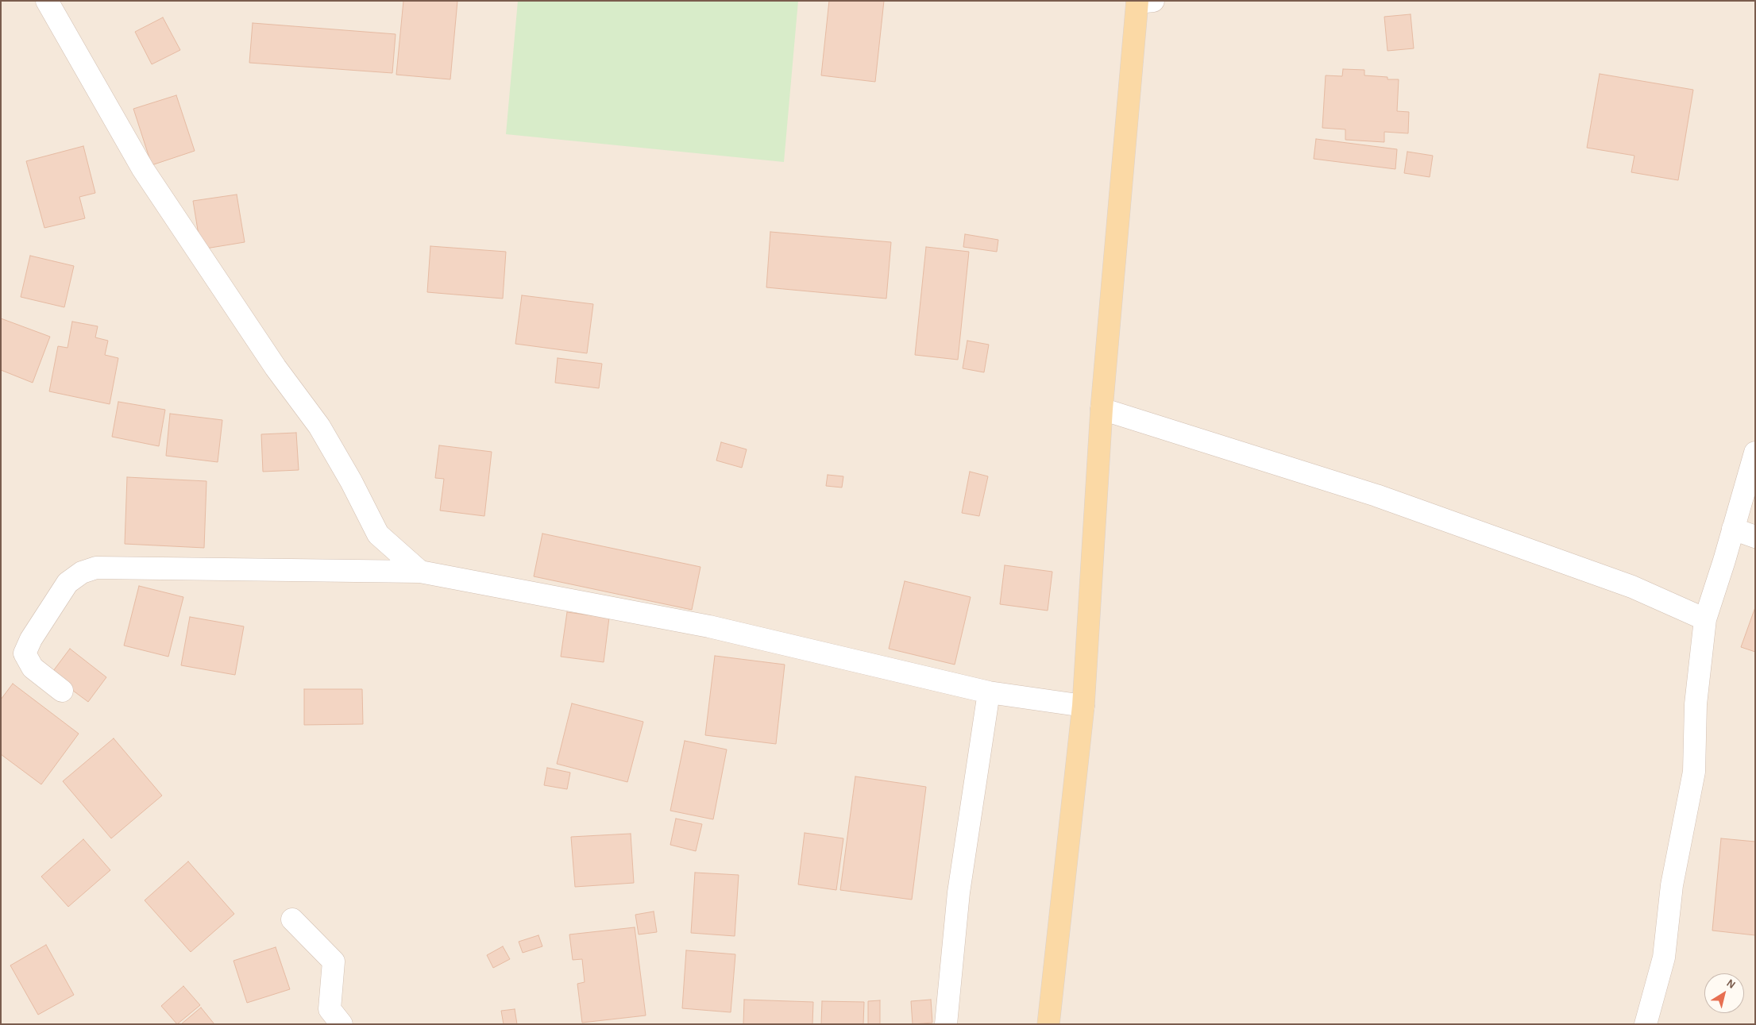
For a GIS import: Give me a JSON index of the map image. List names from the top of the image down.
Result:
{
  "north": "top right"
}
